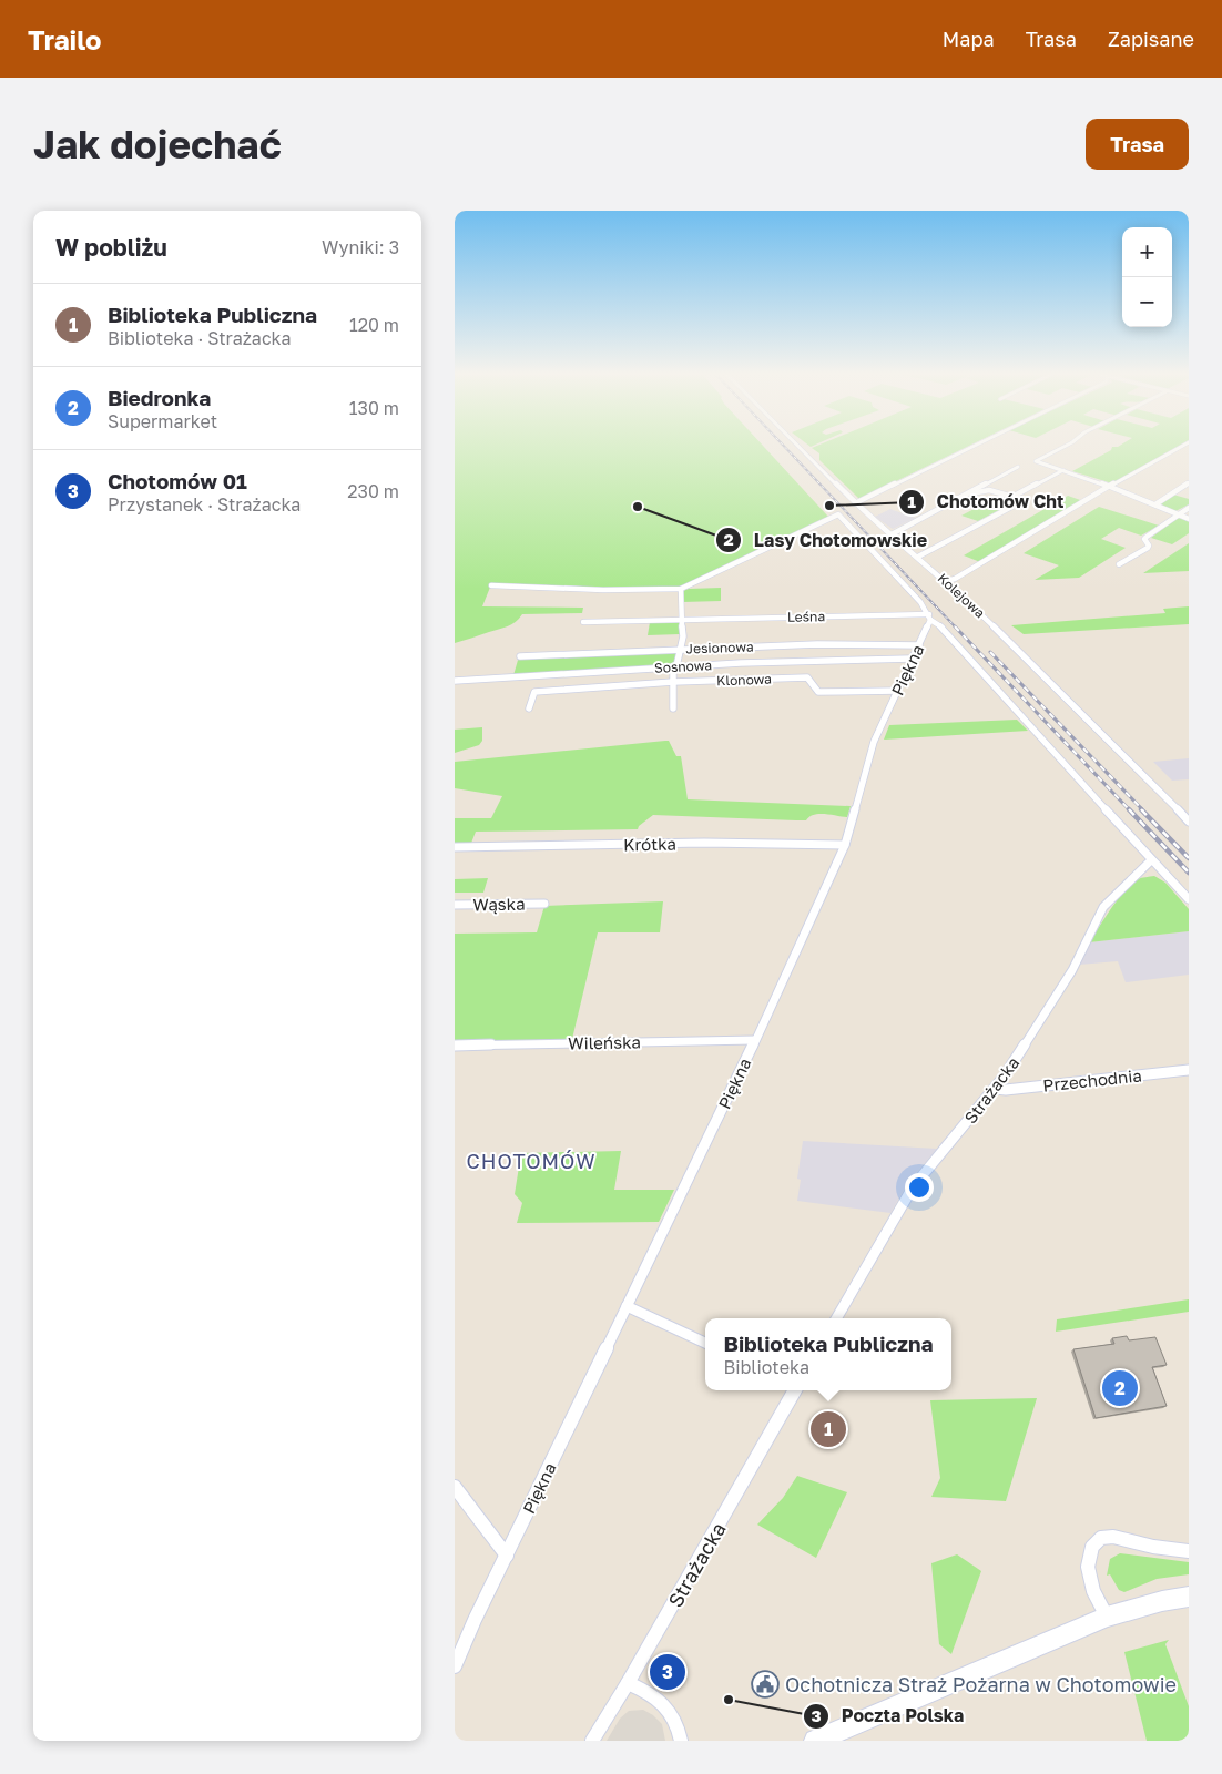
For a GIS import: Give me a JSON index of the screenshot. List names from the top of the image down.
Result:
{
  "streets": {
    "street": [
      "Kolejowa",
      "Leśna",
      "Jesionowa",
      "Sosnowa",
      "Piękna",
      "Klonowa",
      "Krótka",
      "Wąska",
      "Wileńska",
      "Przechodnia",
      "Strażacka"
    ]
  },
  "crossings": [
    ["Leśna", "Piękna"],
    ["Jesionowa", "Piękna"],
    ["Sosnowa", "Piękna"],
    ["Piękna", "Klonowa"],
    ["Piękna", "Krótka"],
    ["Piękna", "Wileńska"],
    ["Przechodnia", "Strażacka"]
  ],
  "districts": ["CHOTOMÓW"],
  "places": {
    "other": ["Chotomów Cht", "Lasy Chotomowskie", "Poczta Polska"],
    "public building": ["Ochotnicza Straż Pożarna w Chotomowie"]
  },
  "page": {
    "header": "Trailo",
    "nav": ["Mapa", "Trasa", "Zapisane"],
    "buttons": "Trasa",
    "title": "Jak dojechać",
    "heading": ["W pobliżu", "Wyniki: 3"],
    "map_buttons": ["+", "−"],
    "list": [
      {
        "mark": "1",
        "name": "Biblioteka Publiczna",
        "note": "Biblioteka · Strażacka",
        "value": "120 m"
      },
      {
        "mark": "2",
        "name": "Biedronka",
        "note": "Supermarket",
        "value": "130 m"
      },
      {
        "mark": "3",
        "name": "Chotomów 01",
        "note": "Przystanek · Strażacka",
        "value": "230 m"
      }
    ],
    "popup": ["Biblioteka Publiczna", "Biblioteka"],
    "pins": ["2", "1", "3"]
  }
}
